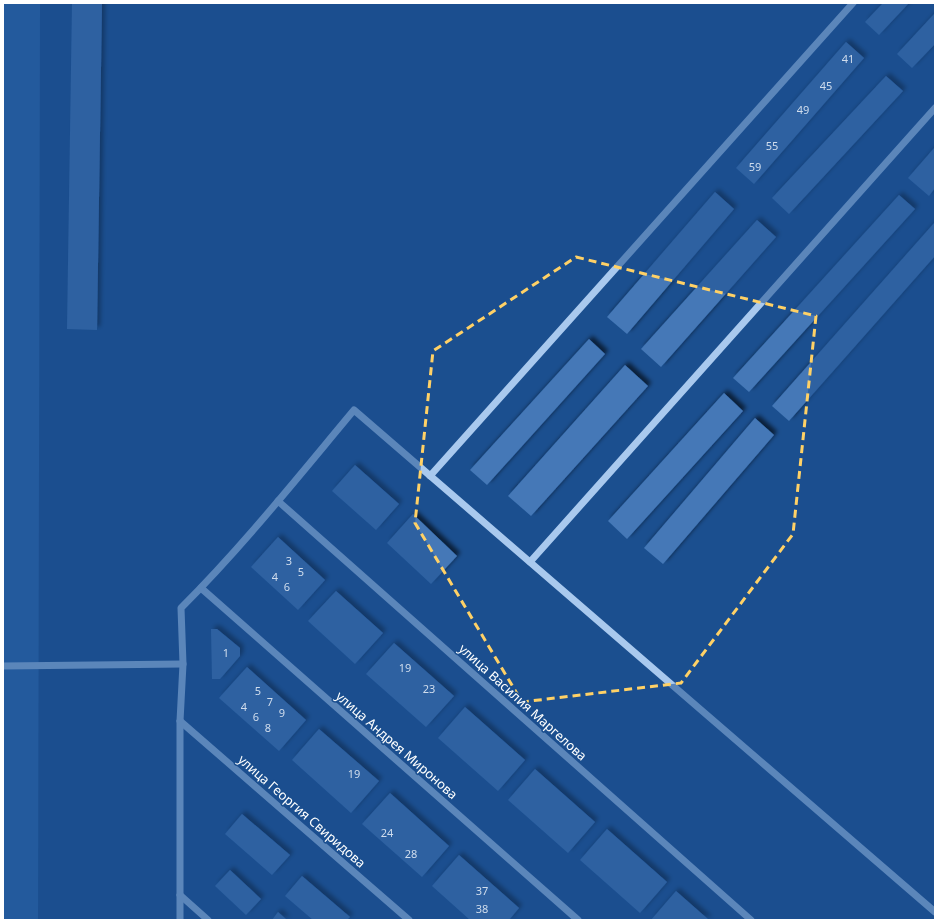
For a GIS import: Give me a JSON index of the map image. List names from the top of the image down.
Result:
{
  "streets": {
    "street": ["улица Василия Маргелова", "улица Андрея Миронова", "улица Георгия Свиридова"]
  },
  "house_numbers": [
    "41",
    "45",
    "49",
    "55",
    "59",
    "3",
    "5",
    "4",
    "6",
    "1",
    "19",
    "23",
    "5",
    "7",
    "4",
    "9",
    "6",
    "8",
    "19",
    "24",
    "28",
    "37",
    "38"
  ]
}
